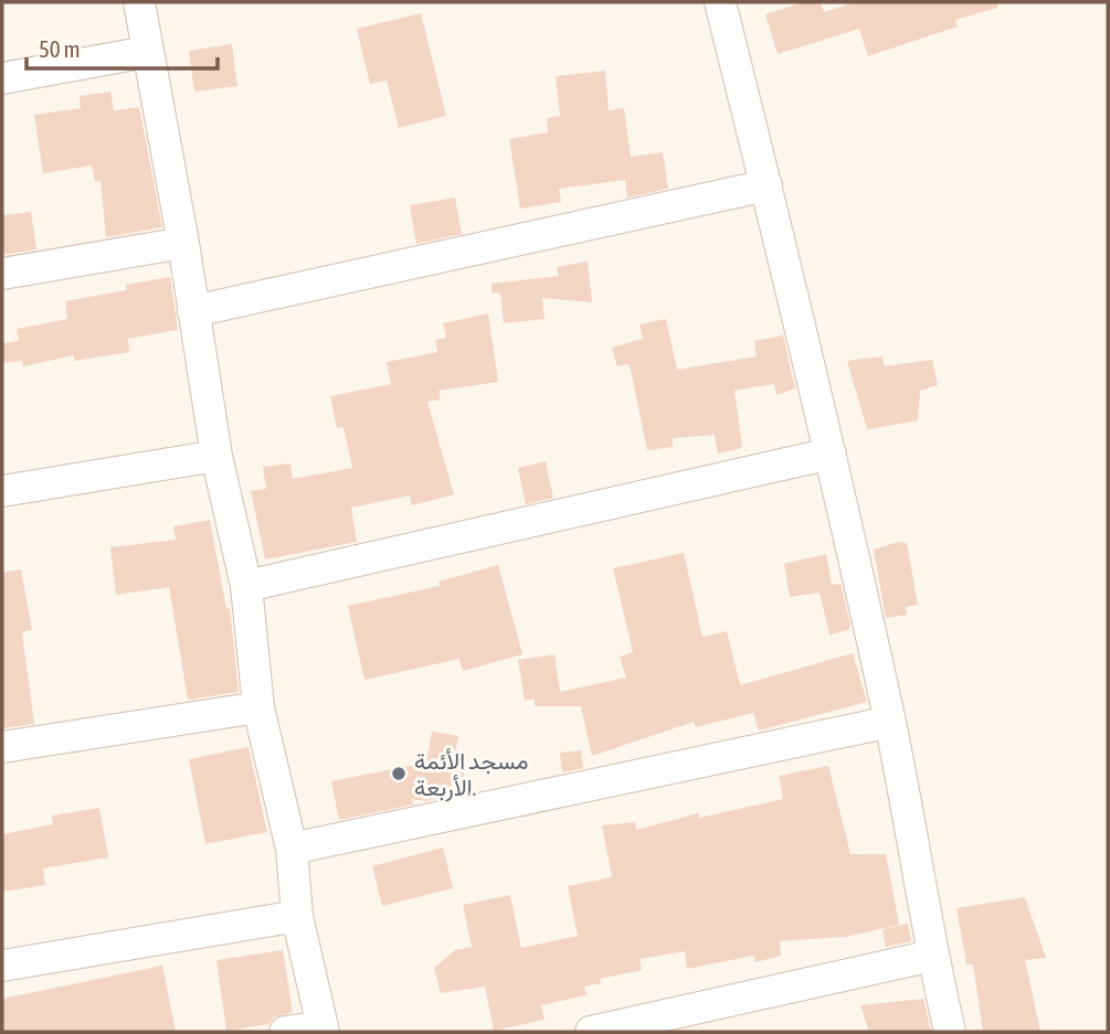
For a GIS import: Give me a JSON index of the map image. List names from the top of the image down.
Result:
{
  "places": ["مسجد الأئمة الأربعة."],
  "scale_bar": "50 m"
}
